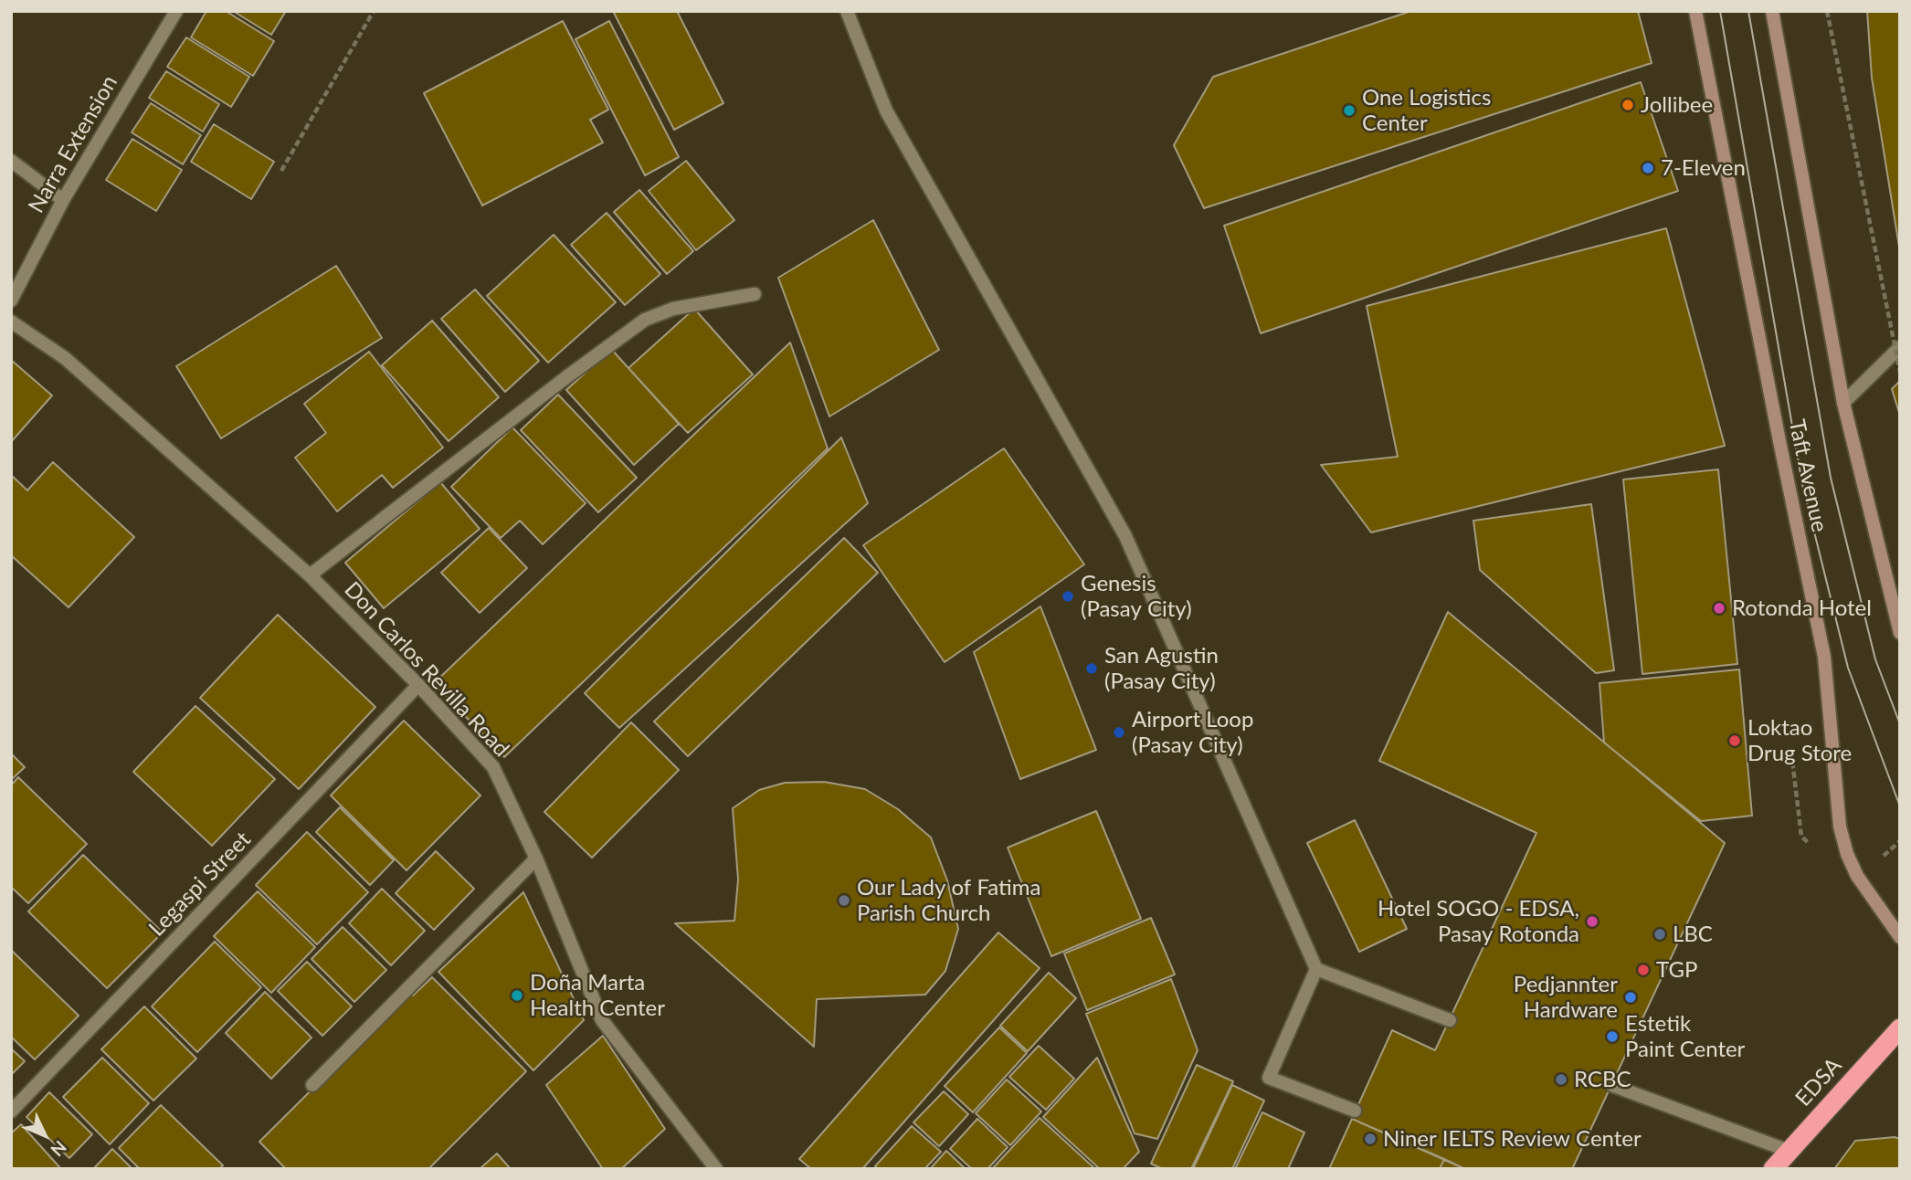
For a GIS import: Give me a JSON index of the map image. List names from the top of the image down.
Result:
{
  "streets": {
    "highway": ["EDSA"],
    "main road": ["Taft Avenue"],
    "street": ["Narra Extension", "Don Carlos Revilla Road", "Legaspi Street"]
  },
  "crossings": [
    ["Don Carlos Revilla Road", "Legaspi Street"]
  ],
  "places": [
    "Jollibee",
    "One Logistics Center",
    "7-Eleven",
    "Genesis (Pasay City)",
    "Rotonda Hotel",
    "San Agustin (Pasay City)",
    "Airport Loop (Pasay City)",
    "Loktao Drug Store",
    "Our Lady of Fatima Parish Church",
    "Hotel SOGO - EDSA, Pasay Rotonda",
    "LBC",
    "TGP",
    "Doña Marta Health Center",
    "Pedjannter Hardware",
    "Estetik Paint Center",
    "RCBC",
    "Niner IELTS Review Center"
  ],
  "north": "bottom right"
}
